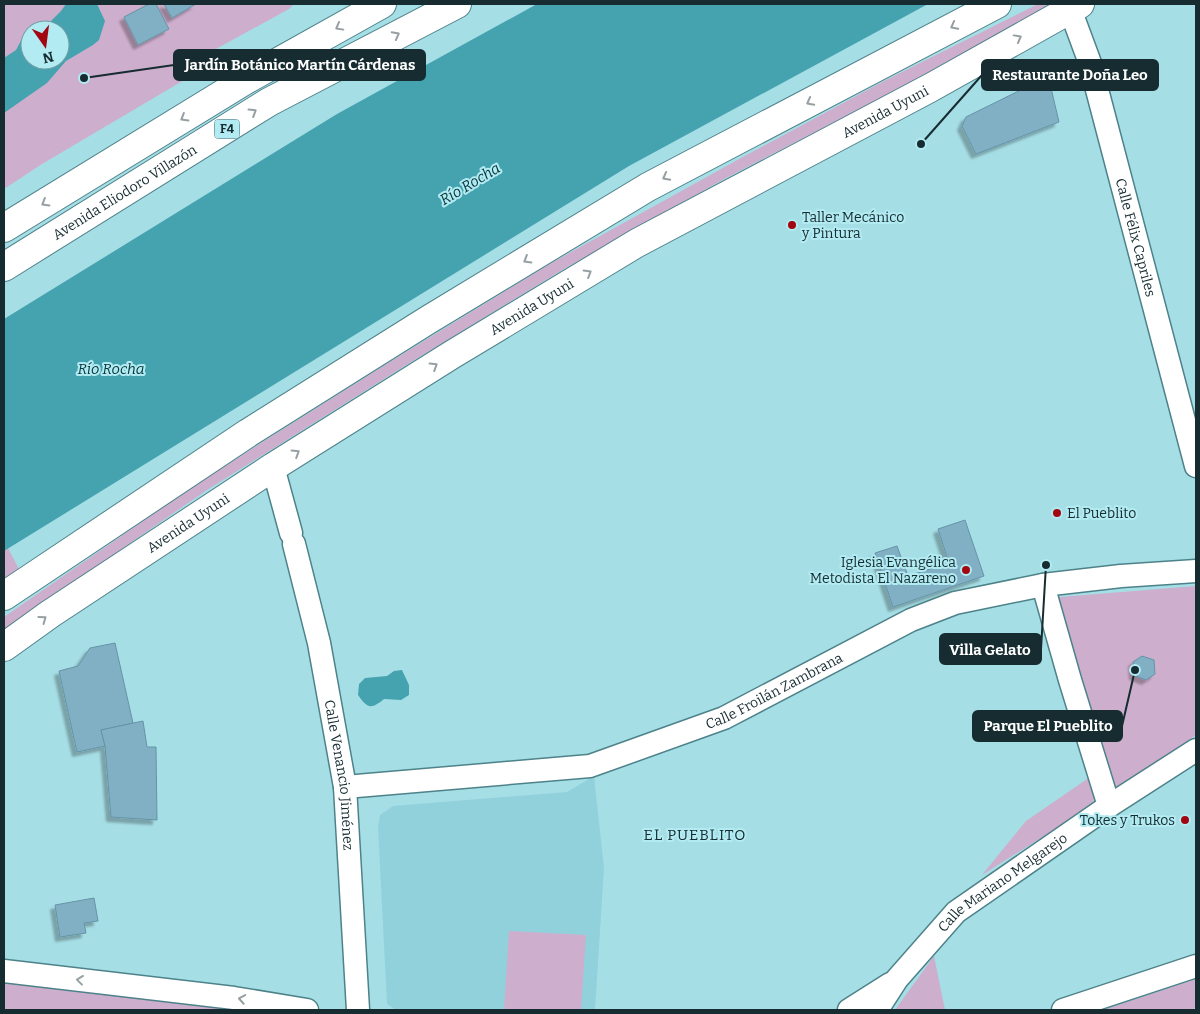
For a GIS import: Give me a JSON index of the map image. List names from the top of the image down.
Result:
{
  "streets": {
    "main road": ["Avenida Uyuni", "F4", "Avenida Eliodoro Villazón"],
    "street": [
      "Calle Félix Capriles",
      "Calle Froilán Zambrana",
      "Calle Venancio Jiménez",
      "Calle Mariano Melgarejo"
    ]
  },
  "crossings": [
    ["Avenida Uyuni", "Calle Félix Capriles"],
    ["Avenida Uyuni", "Calle Venancio Jiménez"],
    ["Calle Froilán Zambrana", "Calle Venancio Jiménez"]
  ],
  "districts": ["EL PUEBLITO"],
  "water": ["Río Rocha"],
  "places": [
    "Jardín Botánico Martín Cárdenas",
    "Restaurante Doña Leo",
    "Taller Mecánico y Pintura",
    "El Pueblito",
    "Villa Gelato",
    "Iglesia Evangélica Metodista El Nazareno",
    "Parque El Pueblito",
    "Tokes y Trukos"
  ],
  "north": "bottom"
}
